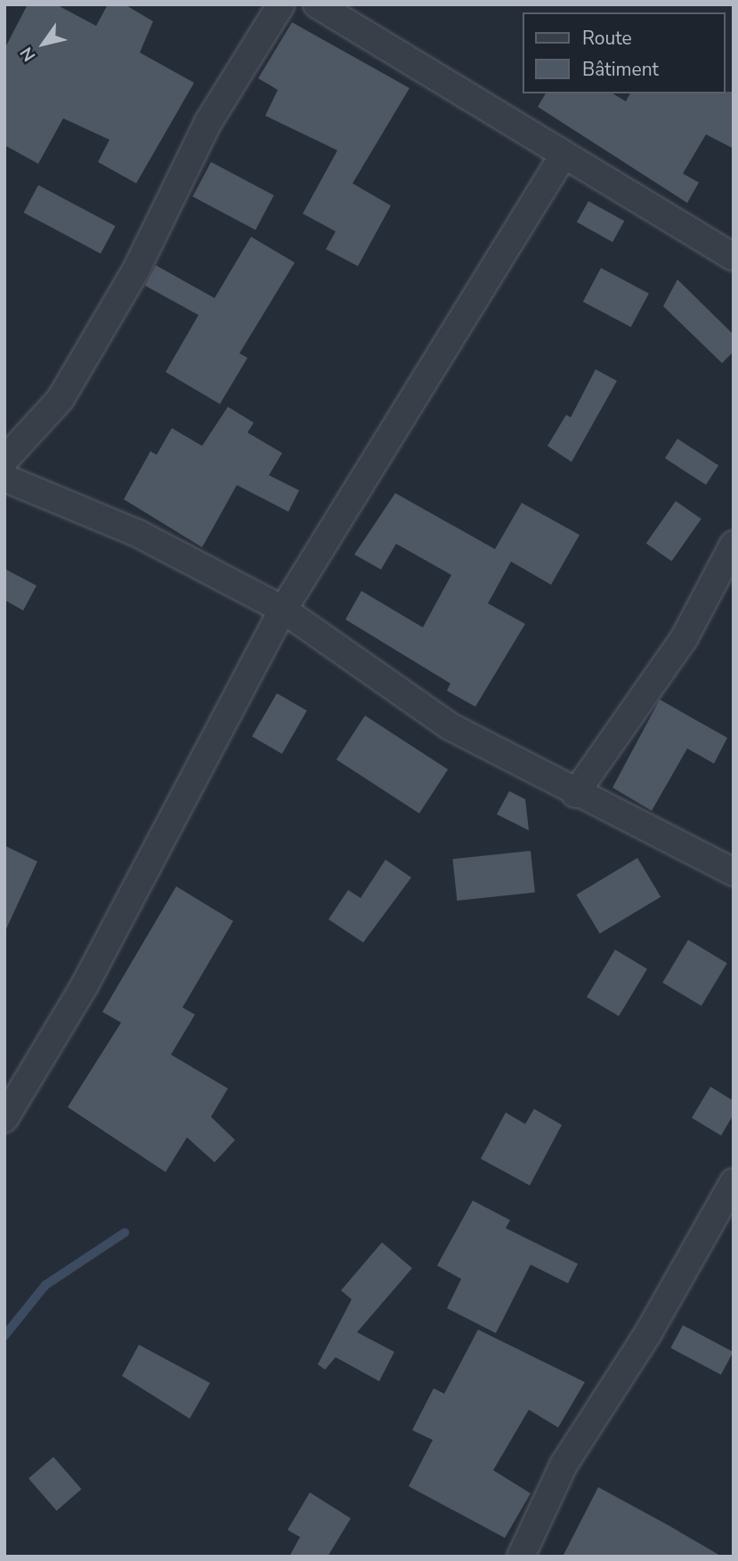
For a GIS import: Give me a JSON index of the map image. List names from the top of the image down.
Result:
{
  "legend": ["Route", "Bâtiment"],
  "north": "bottom left"
}
